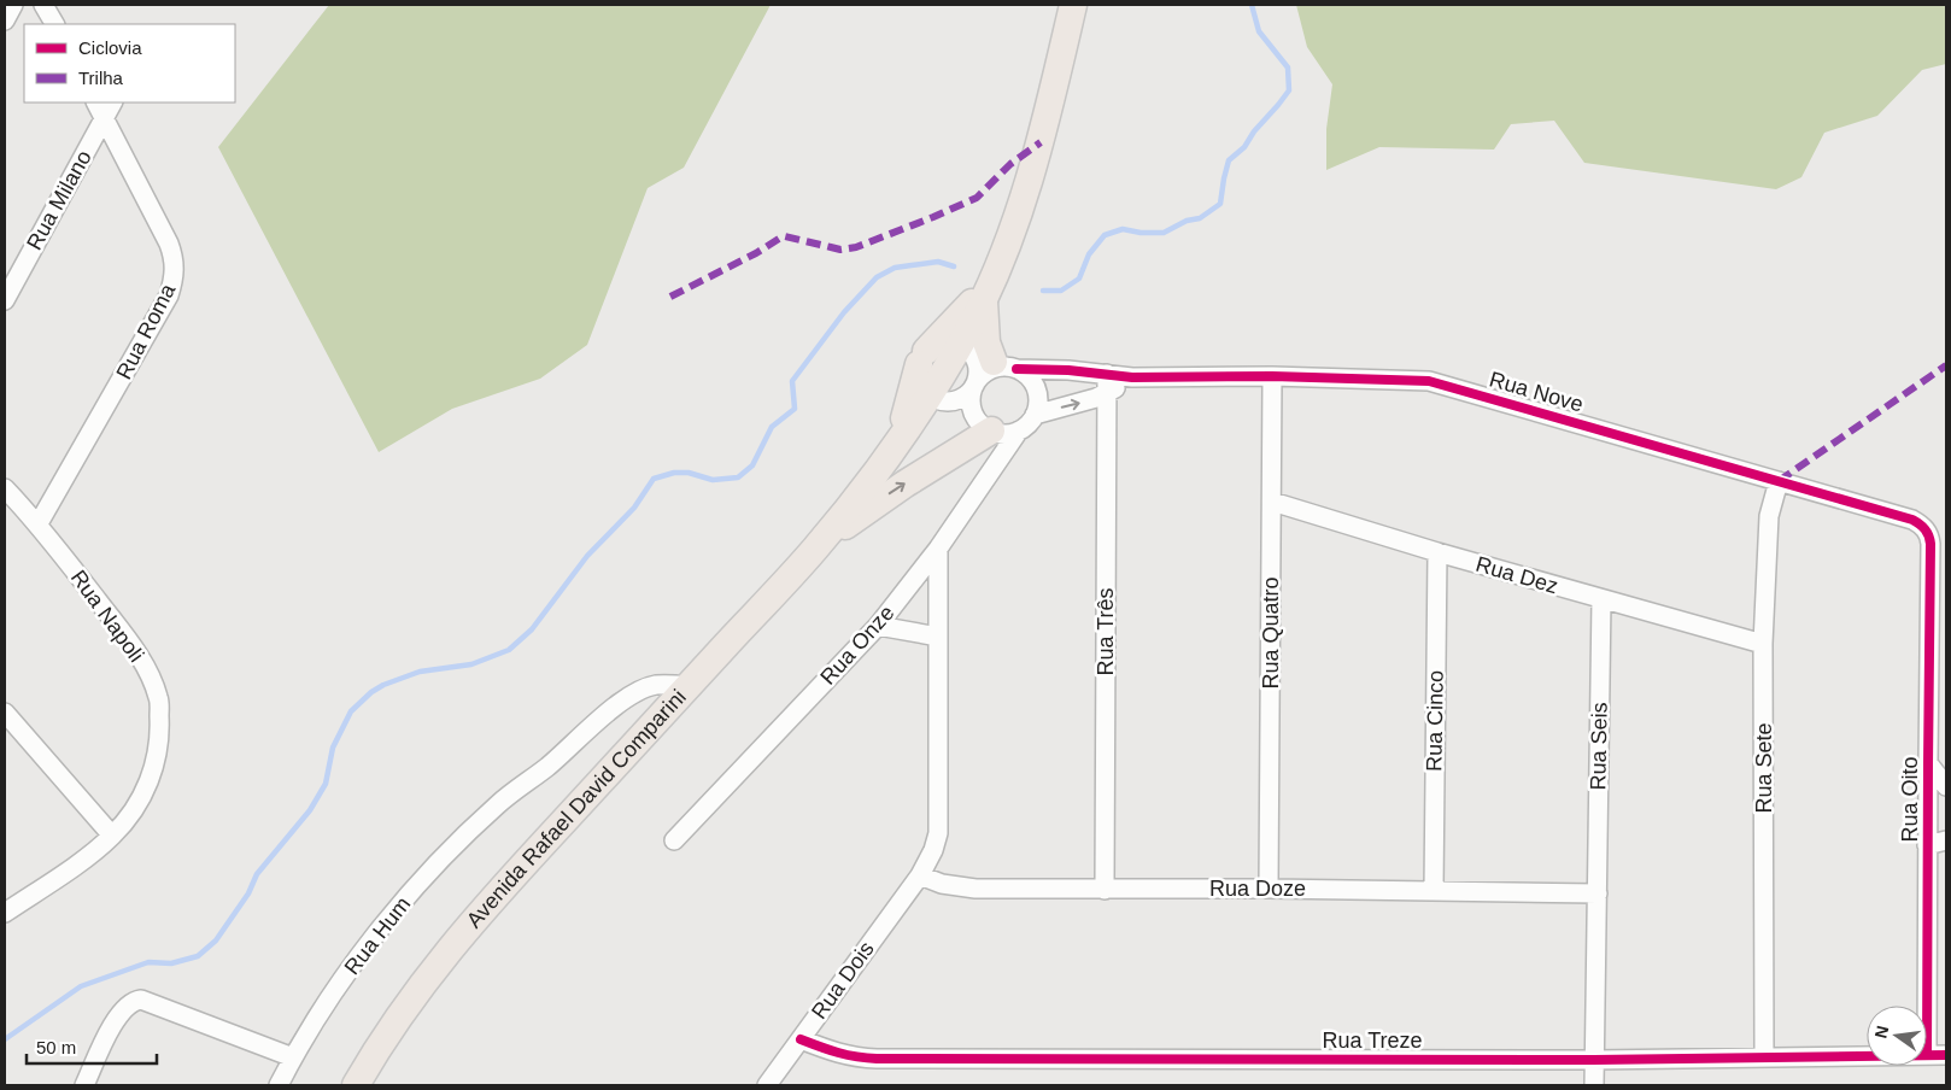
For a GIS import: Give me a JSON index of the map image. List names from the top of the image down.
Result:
{
  "streets": {
    "main road": ["Avenida Rafael David Comparini"],
    "street": [
      "Rua Milano",
      "Rua Roma",
      "Rua Nove",
      "Rua Dez",
      "Rua Napoli",
      "Rua Três",
      "Rua Quatro",
      "Rua Onze",
      "Rua Cinco",
      "Rua Seis",
      "Rua Sete",
      "Rua Oito",
      "Rua Doze",
      "Rua Hum",
      "Rua Dois",
      "Rua Treze"
    ]
  },
  "crossings": [
    ["Rua Milano", "Rua Roma"],
    ["Rua Roma", "Rua Napoli"],
    ["Rua Nove", "Rua Três"],
    ["Rua Nove", "Rua Quatro"],
    ["Rua Nove", "Rua Onze"],
    ["Rua Nove", "Rua Sete"],
    ["Rua Nove", "Rua Oito"],
    ["Rua Dez", "Rua Quatro"],
    ["Rua Dez", "Rua Cinco"],
    ["Rua Dez", "Rua Seis"],
    ["Rua Dez", "Rua Sete"],
    ["Rua Três", "Rua Doze"],
    ["Rua Quatro", "Rua Doze"],
    ["Rua Onze", "Rua Dois"],
    ["Rua Cinco", "Rua Doze"],
    ["Rua Seis", "Rua Doze"],
    ["Rua Seis", "Rua Treze"],
    ["Rua Sete", "Rua Treze"],
    ["Avenida Rafael David Comparini", "Rua Hum"],
    ["Rua Doze", "Rua Dois"],
    ["Rua Dois", "Rua Treze"]
  ],
  "legend": ["Ciclovia", "Trilha"],
  "scale_bar": "50 m",
  "north": "left"
}
